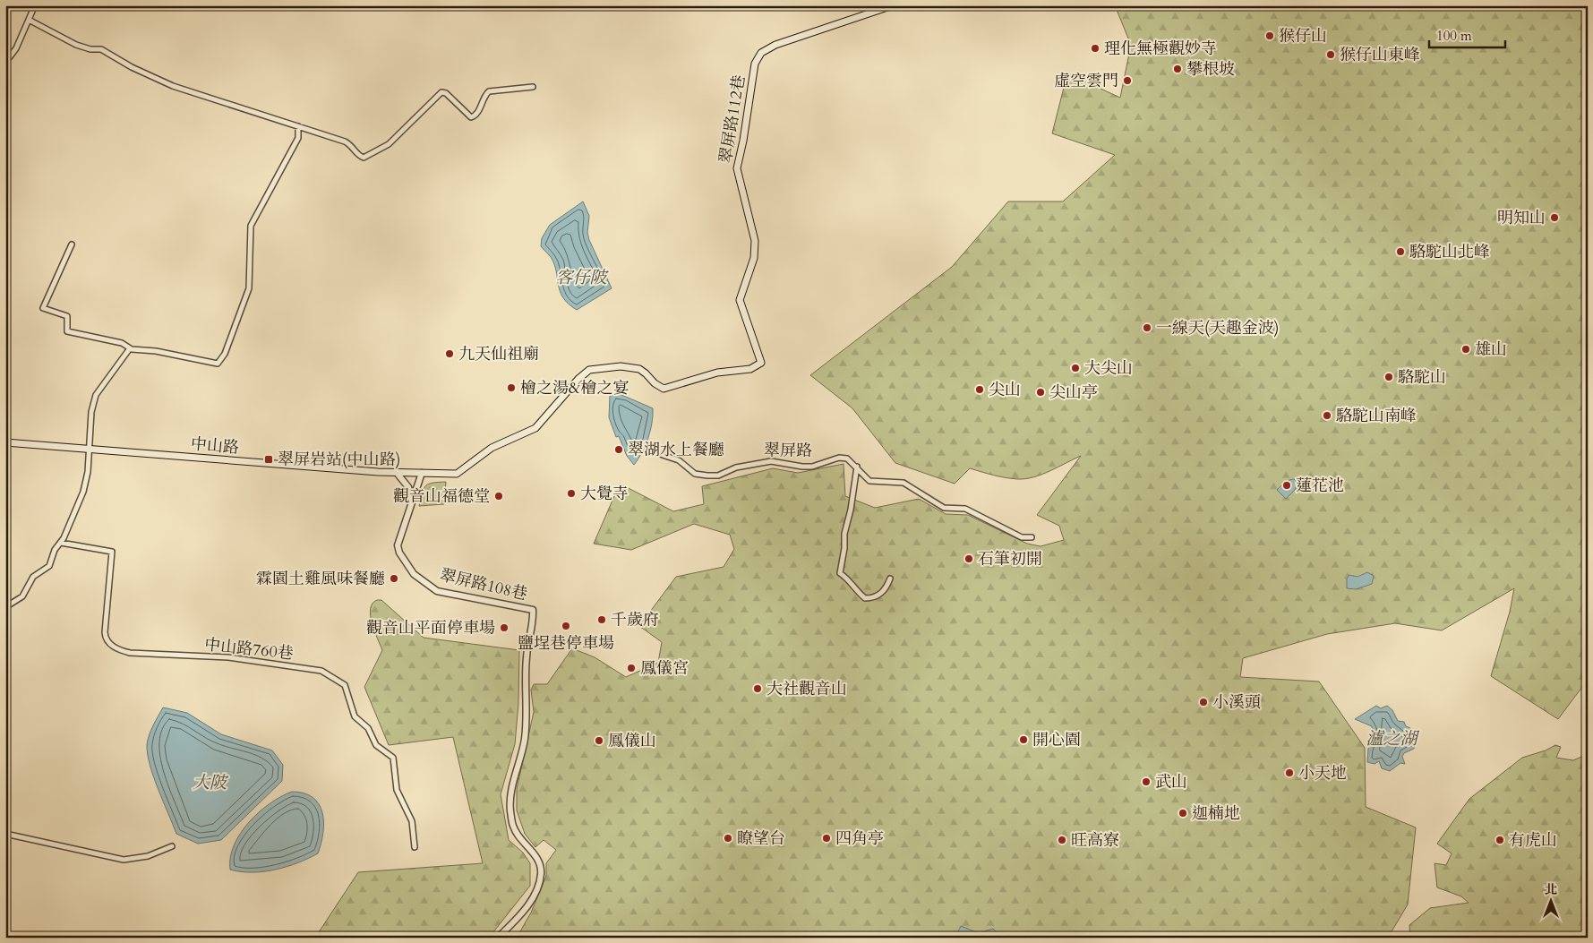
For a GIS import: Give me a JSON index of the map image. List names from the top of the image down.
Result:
{
  "streets": {
    "main road": ["翠屏路112巷", "中山路"],
    "street": ["翠屏路", "翠屏路108巷", "中山路760巷"]
  },
  "crossings": [
    ["翠屏路112巷", "中山路"],
    ["翠屏路112巷", "翠屏路108巷"],
    ["中山路", "翠屏路108巷"]
  ],
  "water": ["客仔陂", "瀘之湖", "大陂"],
  "places": {
    "other": [
      "猴仔山",
      "理化無極觀妙寺",
      "猴仔山東峰",
      "攀根坡",
      "虛空雲門",
      "明知山",
      "駱駝山北峰",
      "一線天(天趣金波)",
      "雄山",
      "九天仙祖廟",
      "大尖山",
      "駱駝山",
      "檜之湯&檜之宴",
      "尖山",
      "尖山亭",
      "駱駝山南峰",
      "翠湖水上餐廳",
      "蓮花池",
      "大覺寺",
      "觀音山福德堂",
      "石筆初開",
      "霖園土雞風味餐廳",
      "千歲府",
      "鹽埕巷停車場",
      "觀音山平面停車場",
      "鳳儀宮",
      "大社觀音山",
      "小溪頭",
      "開心園",
      "鳳儀山",
      "小天地",
      "武山",
      "迦楠地",
      "瞭望台",
      "四角亭",
      "旺高寮",
      "有虎山"
    ],
    "transit": ["翠屏岩站(中山路)"]
  },
  "scale_bar": "100 m",
  "north": "top"
}
